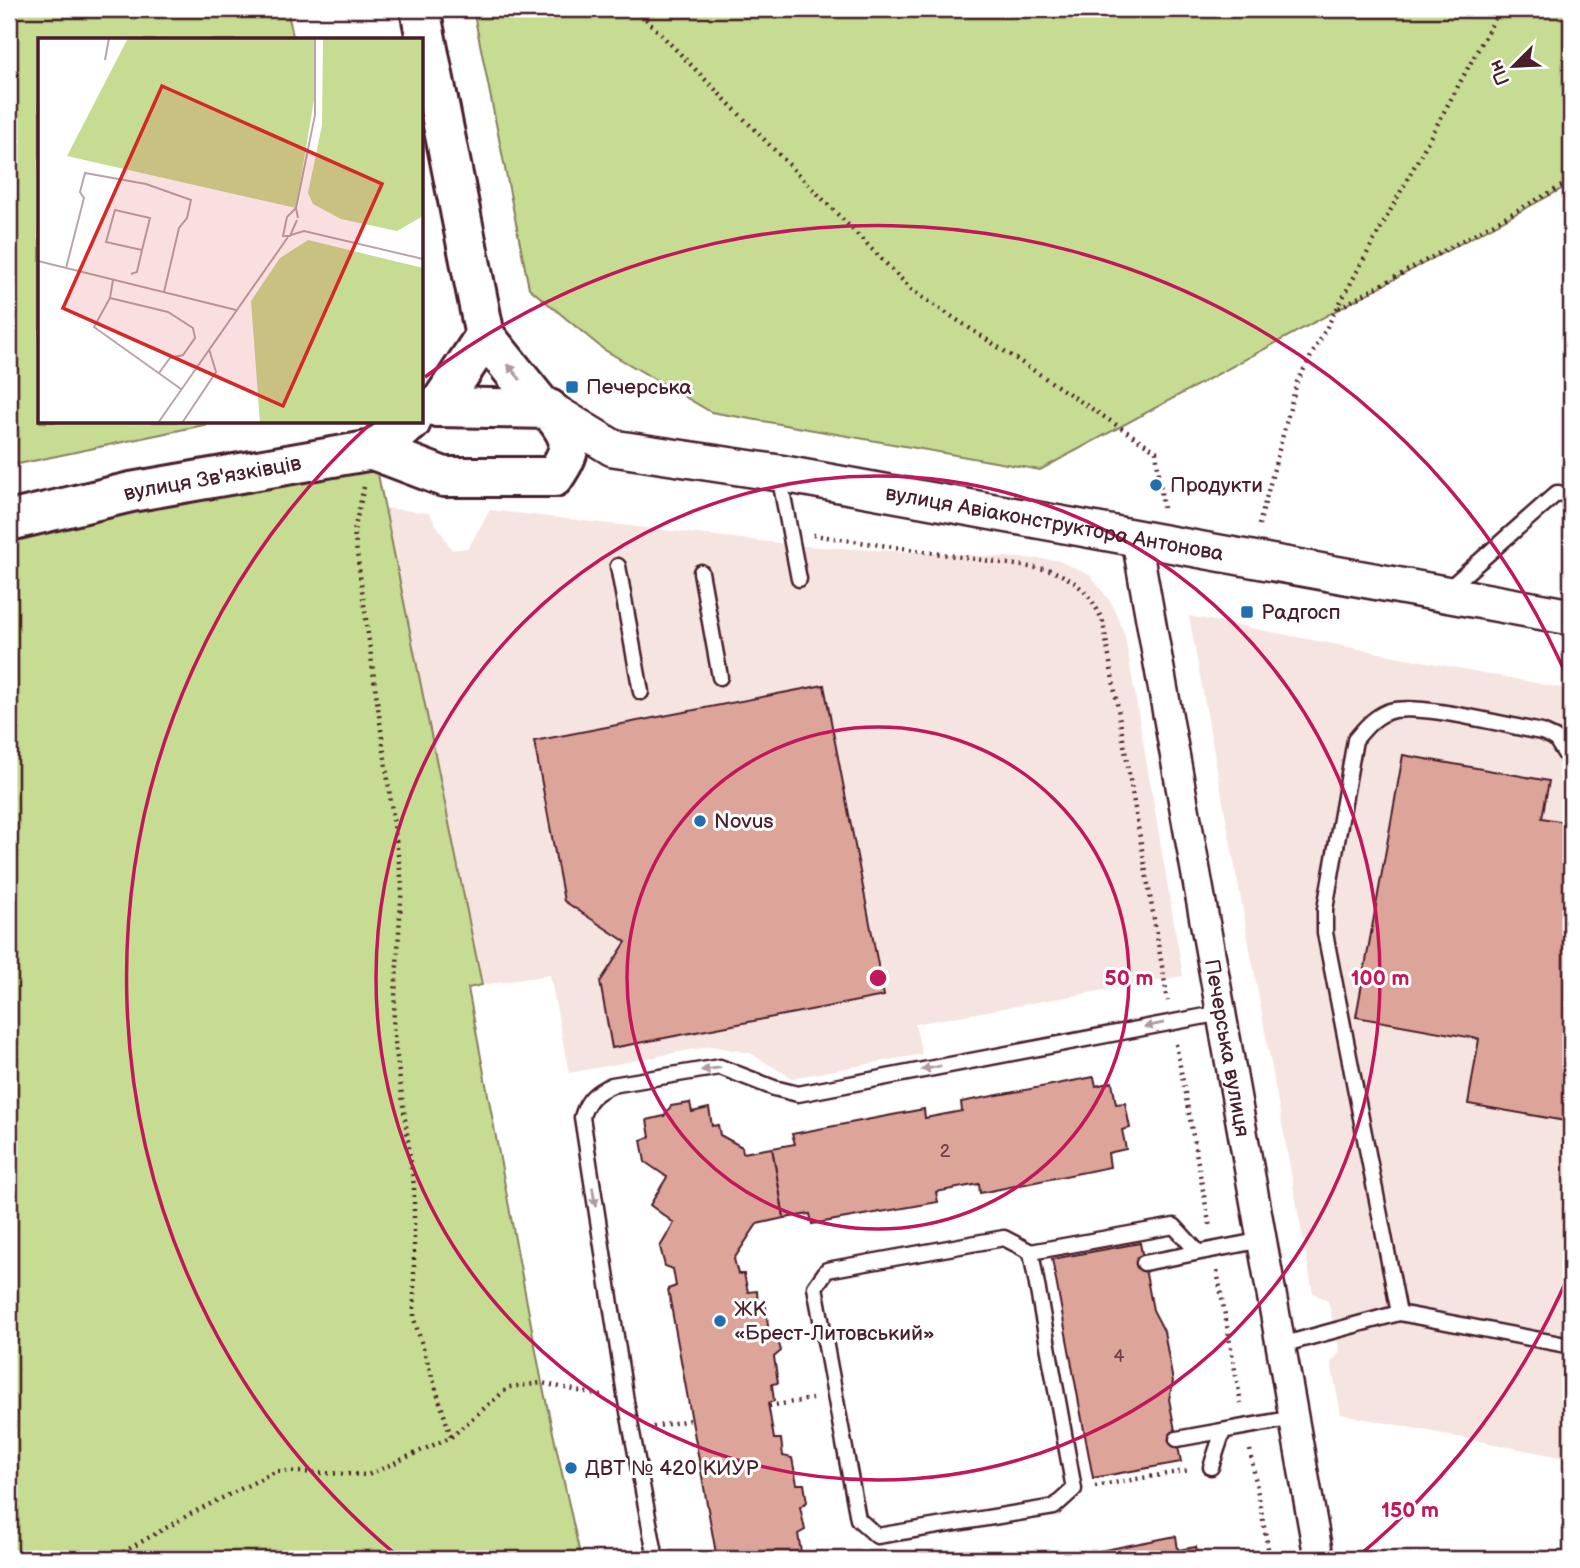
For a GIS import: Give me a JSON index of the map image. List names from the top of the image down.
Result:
{
  "streets": {
    "main road": ["вулиця Зв'язківців"],
    "street": ["вулиця Авіаконструктора Антонова", "Печерська вулиця"]
  },
  "crossings": [
    ["вулиця Авіаконструктора Антонова", "Печерська вулиця"]
  ],
  "places": {
    "transit": ["Печерська", "Радгосп"],
    "other": [
      "Продукти",
      "Novus",
      "ЖК «Брест-Литовський»",
      "ДВТ № 420 КИУР"
    ]
  },
  "house_numbers": ["2", "4"],
  "north": "bottom left",
  "rings": ["50 m", "100 m", "150 m"]
}
